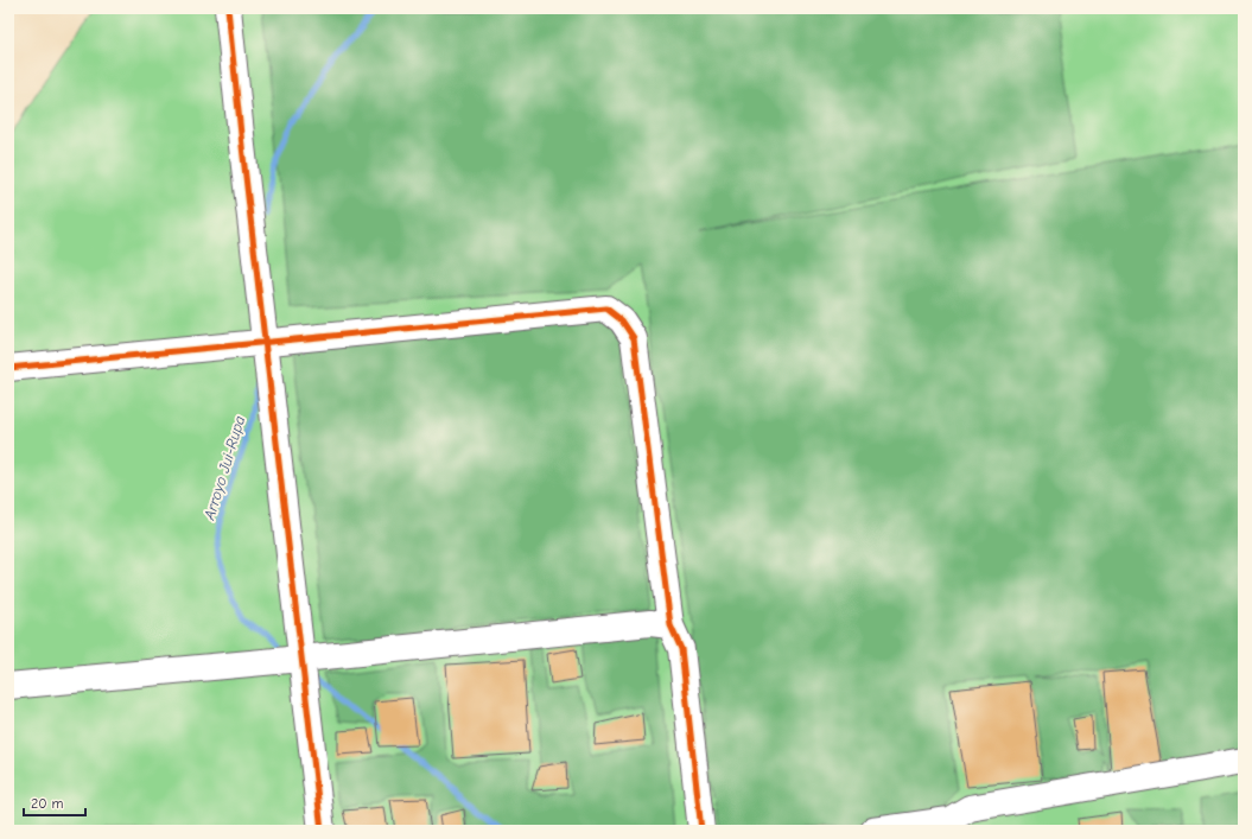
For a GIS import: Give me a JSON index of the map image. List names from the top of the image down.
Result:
{
  "water": ["Arroyo Jui-Rupa"],
  "scale_bar": "20 m"
}
